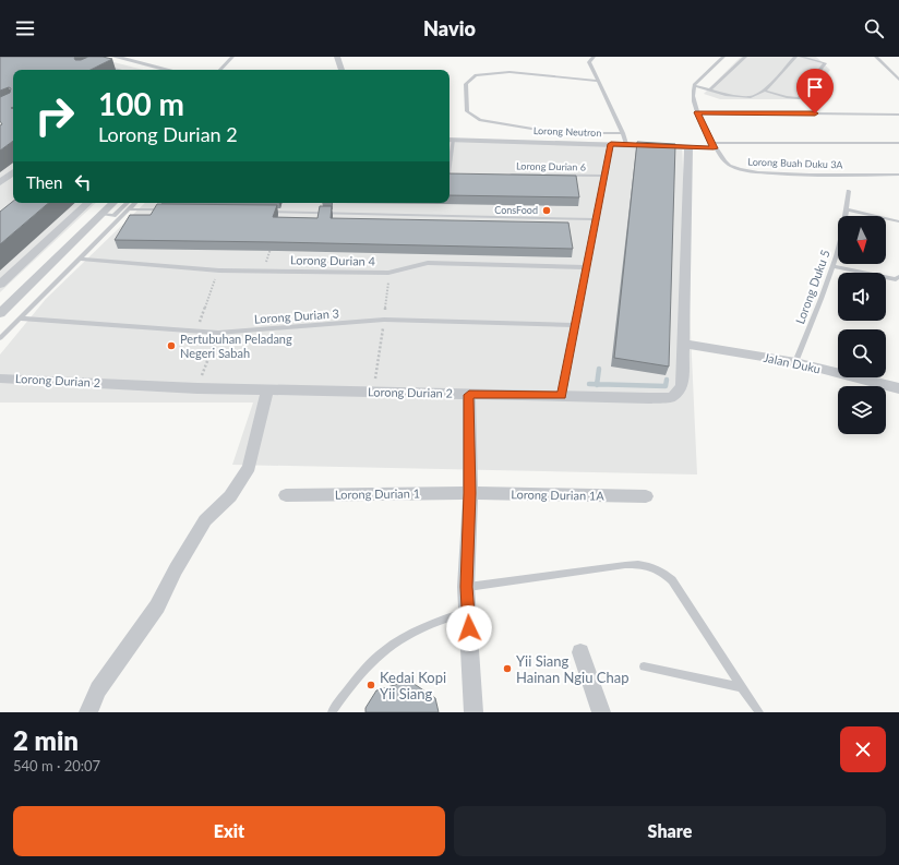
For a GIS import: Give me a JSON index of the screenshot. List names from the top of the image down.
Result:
{
  "streets": {
    "street": [
      "Lorong Neutron",
      "Jalan Duku",
      "Lorong Durian 2",
      "Lorong Durian 1",
      "Lorong Durian 1A"
    ],
    "lane": [
      "Lorong Buah Duku 3A",
      "Lorong Durian 6",
      "Lorong Durian 4",
      "Lorong Duku 5",
      "Lorong Durian 3"
    ]
  },
  "crossings": [
    ["Lorong Neutron", "Lorong Buah Duku 3A"],
    ["Lorong Neutron", "Lorong Durian 2"],
    ["Lorong Duku 5", "Jalan Duku"],
    ["Jalan Duku", "Lorong Durian 2"],
    ["Lorong Durian 1", "Lorong Durian 1A"]
  ],
  "places": [
    "ConsFood",
    "Pertubuhan Peladang Negeri Sabah",
    "Yii Siang Hainan Ngiu Chap",
    "Kedai Kopi Yii Siang"
  ],
  "north": "bottom",
  "page": {
    "header": "Navio",
    "turn": ["100 m", "Lorong Durian 2"],
    "then": "Then",
    "heading": ["2 min", "540 m · 20:07"],
    "buttons": ["Exit", "Share"]
  }
}
